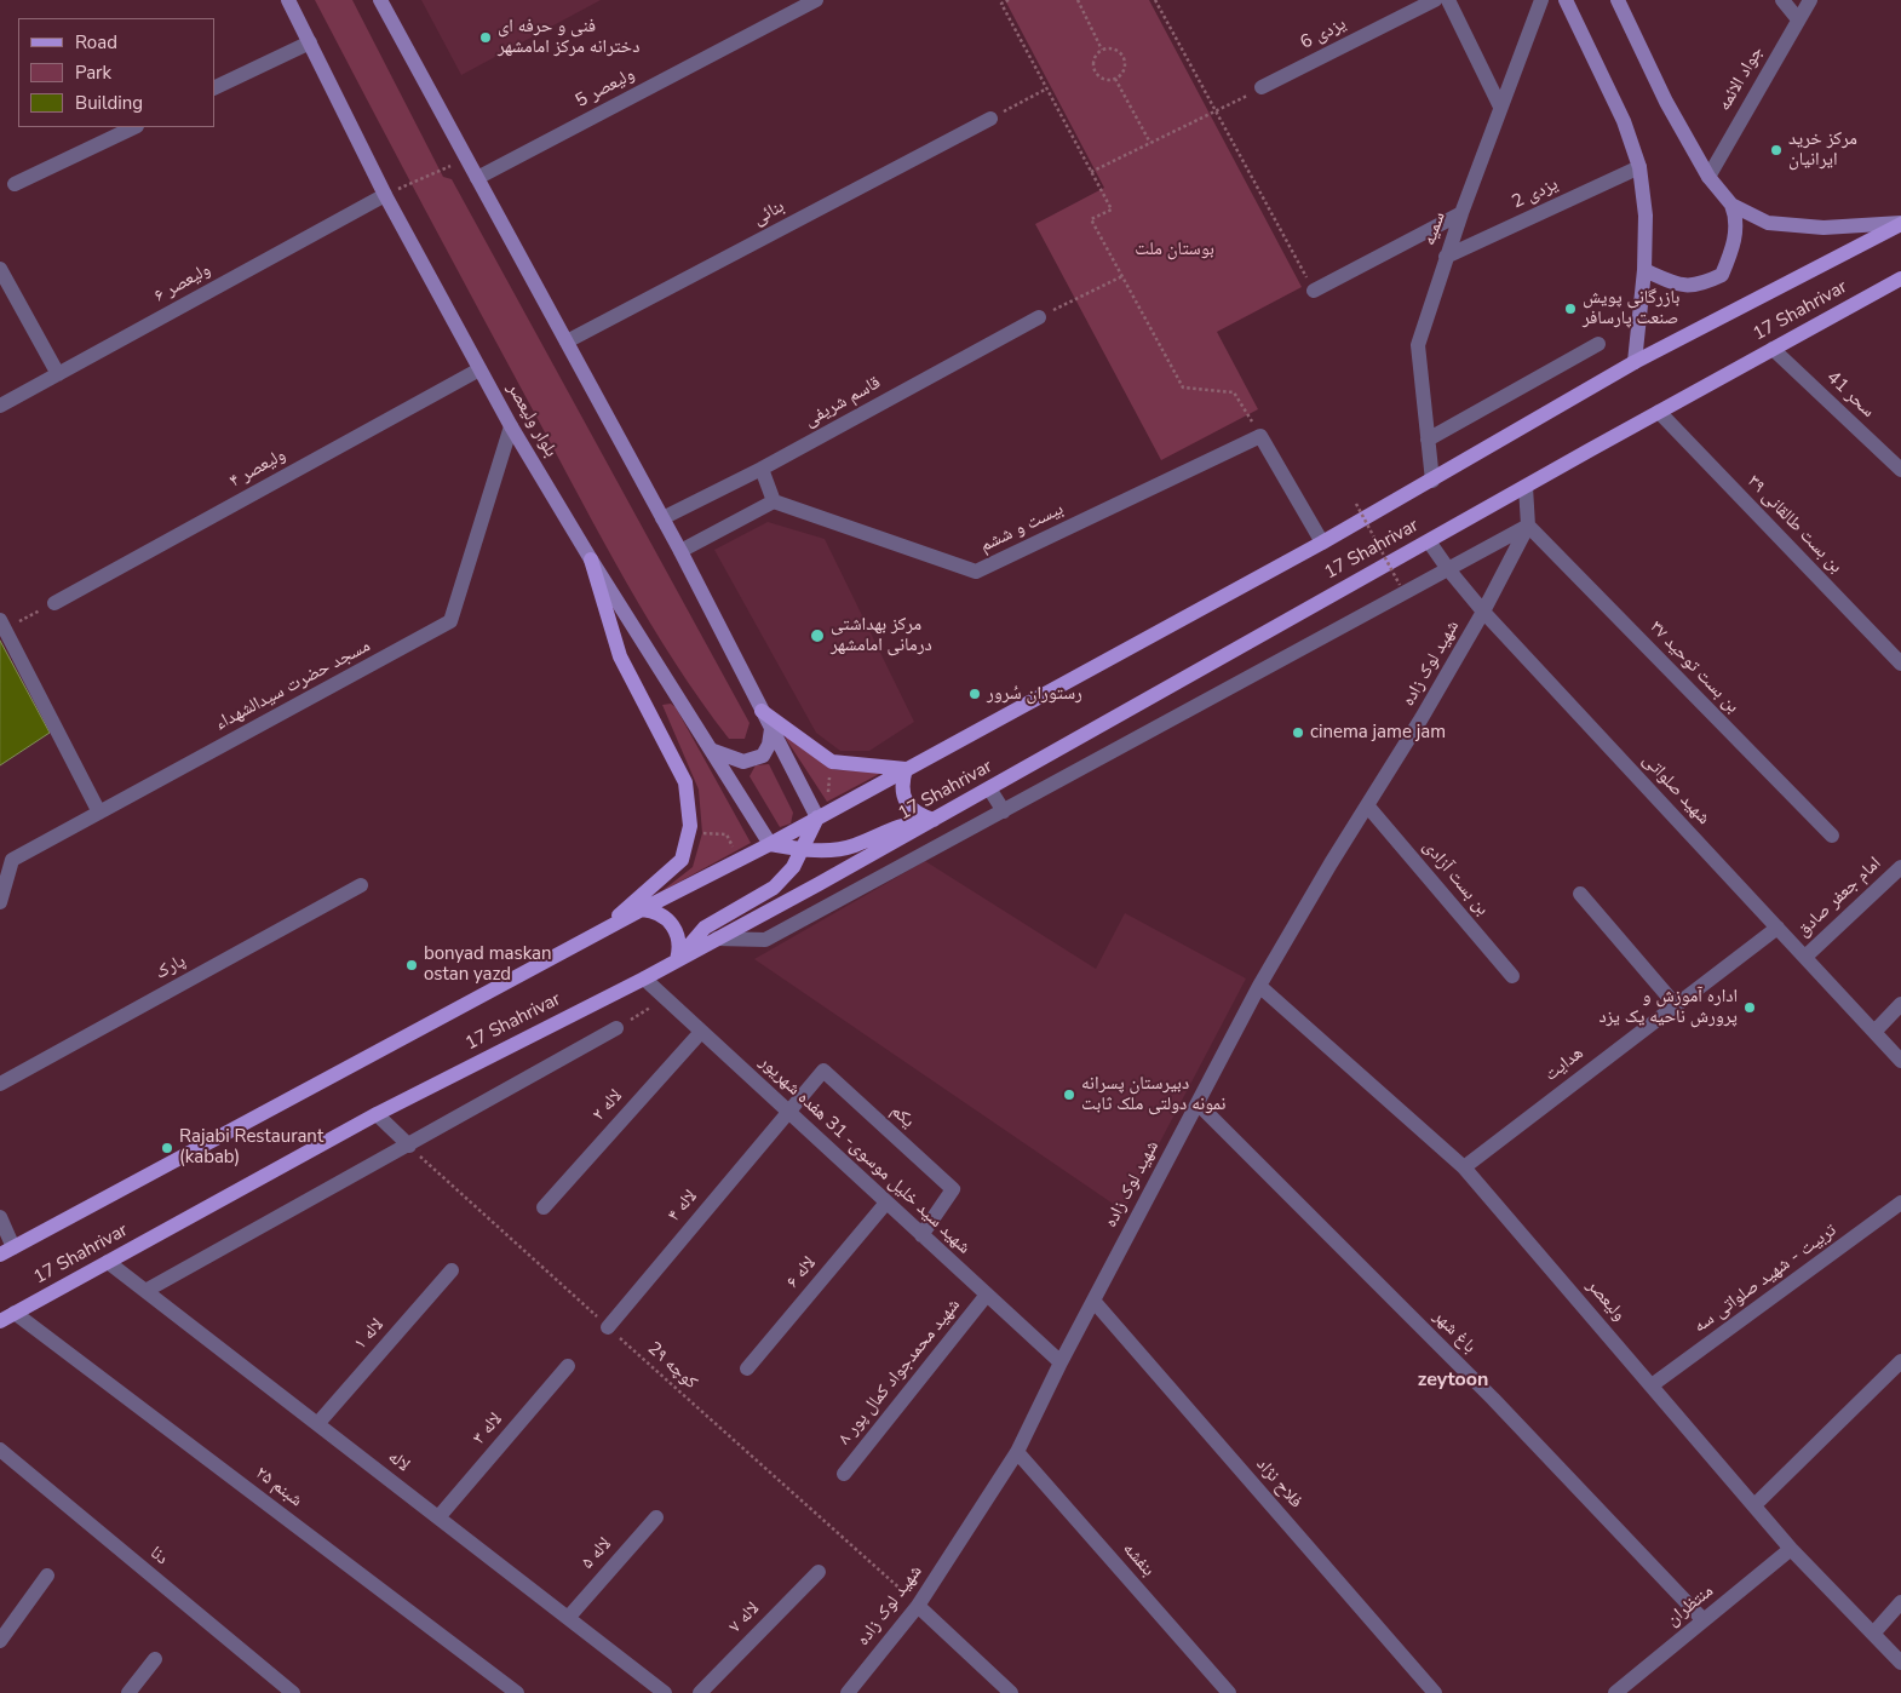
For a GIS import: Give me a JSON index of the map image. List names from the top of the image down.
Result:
{
  "streets": {
    "main road": ["17 Shahrivar", "بلوار ولیعصر"],
    "street": [
      "یزدی 6",
      "جواد الائمه",
      "ولیعصر 5",
      "یزدی 2",
      "بنائی",
      "سمیه",
      "ولیعصر ۶",
      "سحر 41",
      "قاسم شریفی",
      "ولیعصر ۴",
      "بن‌ بست طالقانی ۳۹",
      "بیست و ششم",
      "شهید لوک زاده",
      "بن بست توحید ۳۷",
      "مسجد حضرت سیدالشهداء",
      "شهید صلواتی",
      "بن بست آزادی",
      "امام جعفر صادق",
      "پارک",
      "هدایت",
      "لاله ۲",
      "یکم",
      "شهید سید خلیل موسوی- 31 هفده شهریور",
      "لاله ۴",
      "لاله ۶",
      "تربیت - شهید صلواتی سه",
      "ولیعصر",
      "باغ شهر",
      "لاله ۱",
      "شهید محمدجواد کمال پور ۸",
      "لاله ۳",
      "لاله",
      "فلاح نژاد",
      "شبنم ۲۵",
      "لاله ۵",
      "دنا",
      "بنفشه",
      "منتظران",
      "لاله ۷"
    ],
    "path": ["کوچه 2۹"]
  },
  "crossings": [
    ["یزدی 2", "سمیه"],
    ["سمیه", "17 Shahrivar"],
    ["ولیعصر ۶", "بلوار ولیعصر"],
    ["17 Shahrivar", "سحر 41"],
    ["17 Shahrivar", "بلوار ولیعصر"],
    ["17 Shahrivar", "بن‌ بست طالقانی ۳۹"],
    ["17 Shahrivar", "شهید صلواتی"],
    ["17 Shahrivar", "شهید سید خلیل موسوی- 31 هفده شهریور"],
    ["17 Shahrivar", "لاله"],
    ["17 Shahrivar", "شبنم ۲۵"],
    ["بلوار ولیعصر", "ولیعصر ۴"],
    ["بلوار ولیعصر", "مسجد حضرت سیدالشهداء"],
    ["شهید لوک زاده", "بن بست توحید ۳۷"],
    ["شهید لوک زاده", "شهید صلواتی"],
    ["شهید لوک زاده", "بن بست آزادی"],
    ["شهید لوک زاده", "شهید سید خلیل موسوی- 31 هفده شهریور"],
    ["شهید لوک زاده", "ولیعصر"],
    ["شهید لوک زاده", "باغ شهر"],
    ["شهید لوک زاده", "کوچه 2۹"],
    ["شهید لوک زاده", "فلاح نژاد"],
    ["شهید لوک زاده", "بنفشه"],
    ["شهید صلواتی", "امام جعفر صادق"],
    ["شهید صلواتی", "هدایت"],
    ["هدایت", "ولیعصر"],
    ["لاله ۲", "شهید سید خلیل موسوی- 31 هفده شهریور"],
    ["یکم", "شهید سید خلیل موسوی- 31 هفده شهریور"],
    ["یکم", "لاله ۴"],
    ["شهید سید خلیل موسوی- 31 هفده شهریور", "لاله ۴"],
    ["شهید سید خلیل موسوی- 31 هفده شهریور", "لاله ۶"],
    ["شهید سید خلیل موسوی- 31 هفده شهریور", "شهید محمدجواد کمال پور ۸"],
    ["لاله ۴", "کوچه 2۹"],
    ["تربیت - شهید صلواتی سه", "ولیعصر"],
    ["ولیعصر", "منتظران"],
    ["باغ شهر", "منتظران"],
    ["لاله ۱", "لاله"],
    ["لاله ۳", "لاله"],
    ["لاله", "لاله ۵"]
  ],
  "districts": ["zeytoon"],
  "parks": ["بوستان ملت"],
  "places": [
    "فنی و حرفه ای دخترانه مرکز امامشهر",
    "مرکز خرید ایرانیان",
    "بازرگانی پویش صنعت پارسافر",
    "مرکز بهداشتی درمانی امامشهر",
    "رستوران سُرور",
    "cinema jame jam",
    "bonyad maskan ostan yazd",
    "اداره آموزش و پرورش ناحیه یک یزد",
    "دبیرستان پسرانه نمونه دولتی ملک ثابت",
    "Rajabi Restaurant (kabab)"
  ],
  "legend": ["Road", "Park", "Building"]
}
